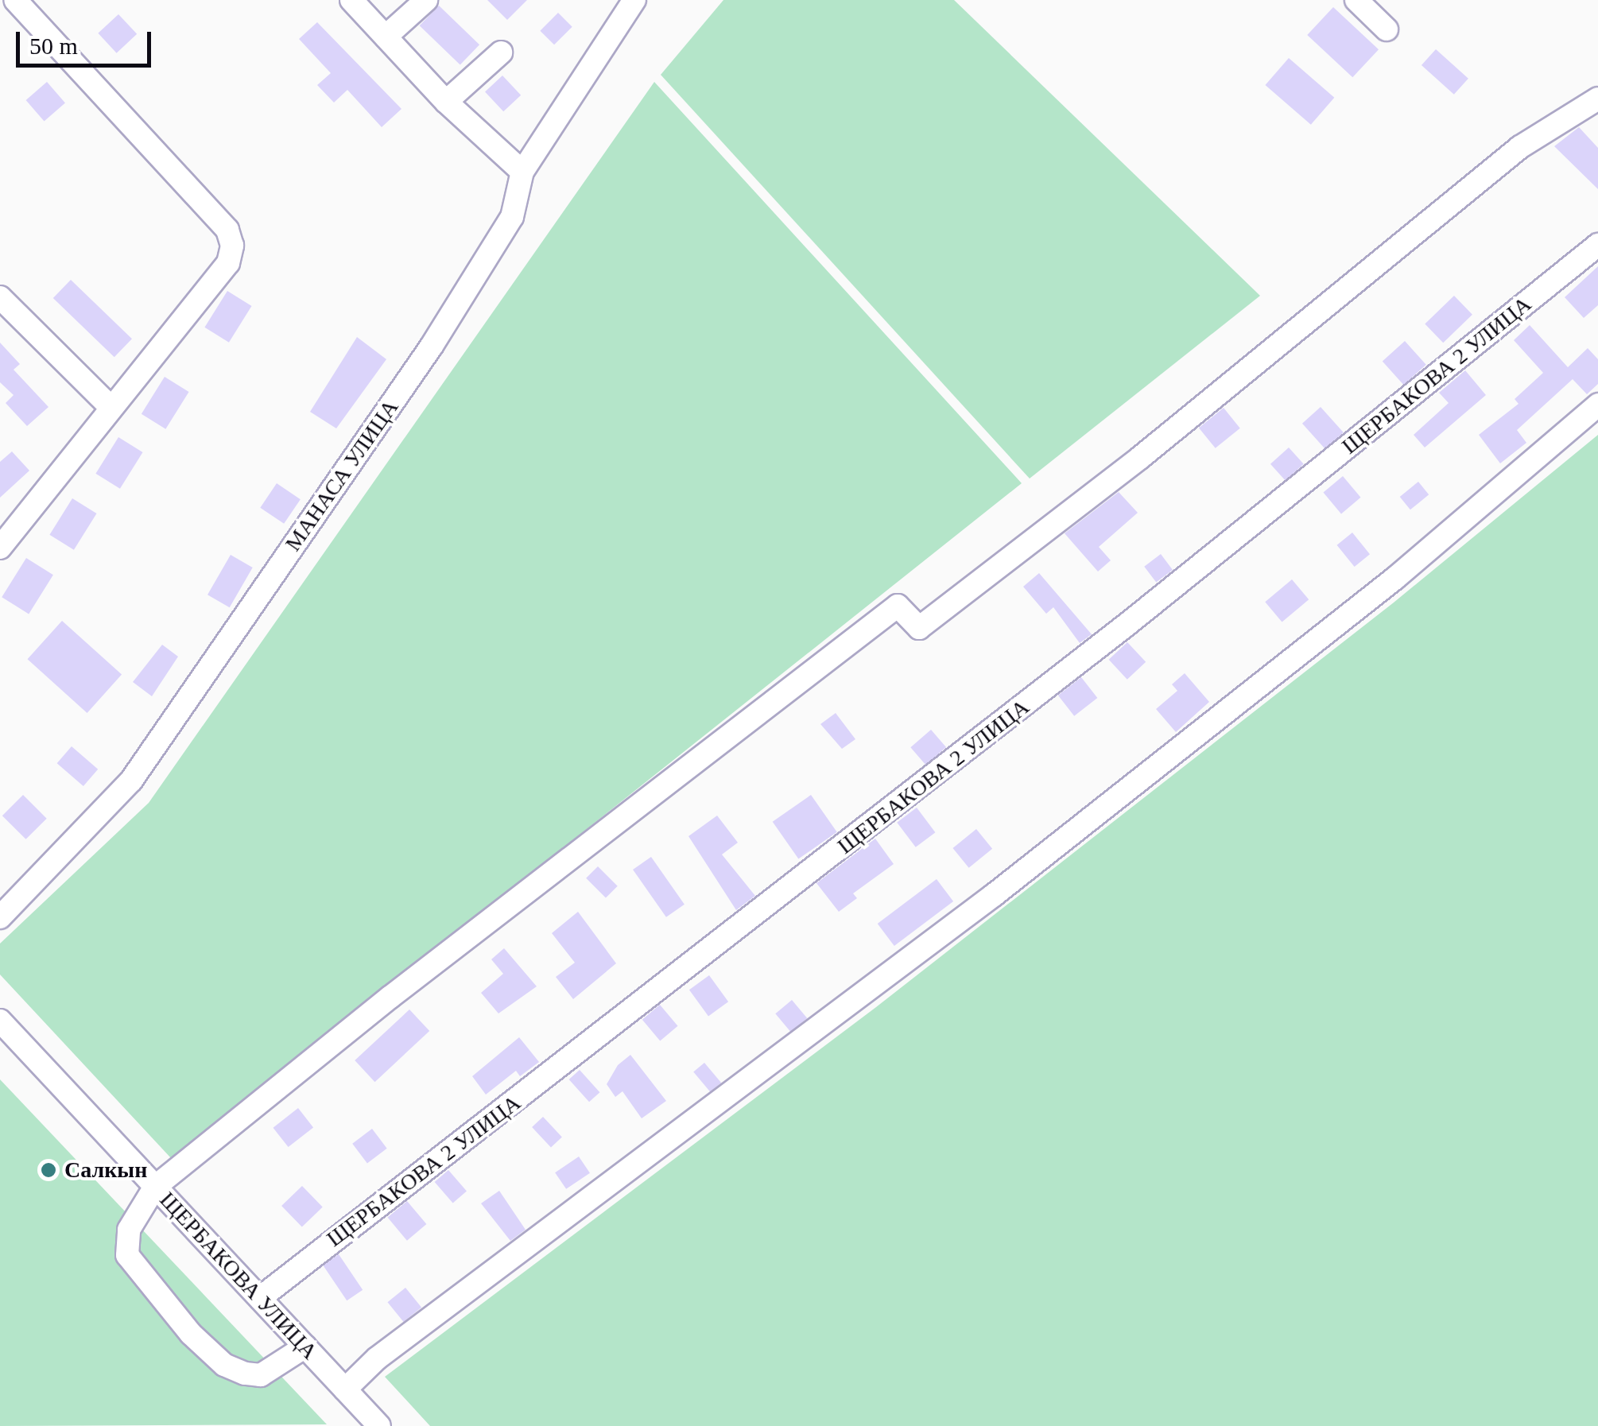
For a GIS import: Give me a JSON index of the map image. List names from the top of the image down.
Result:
{
  "streets": {
    "street": ["ЩЕРБАКОВА 2 УЛИЦА", "МАНАСА УЛИЦА", "ЩЕРБАКОВА УЛИЦА"]
  },
  "crossings": [
    ["ЩЕРБАКОВА 2 УЛИЦА", "ЩЕРБАКОВА УЛИЦА"]
  ],
  "places": ["Салкын"],
  "scale_bar": "50 m"
}
